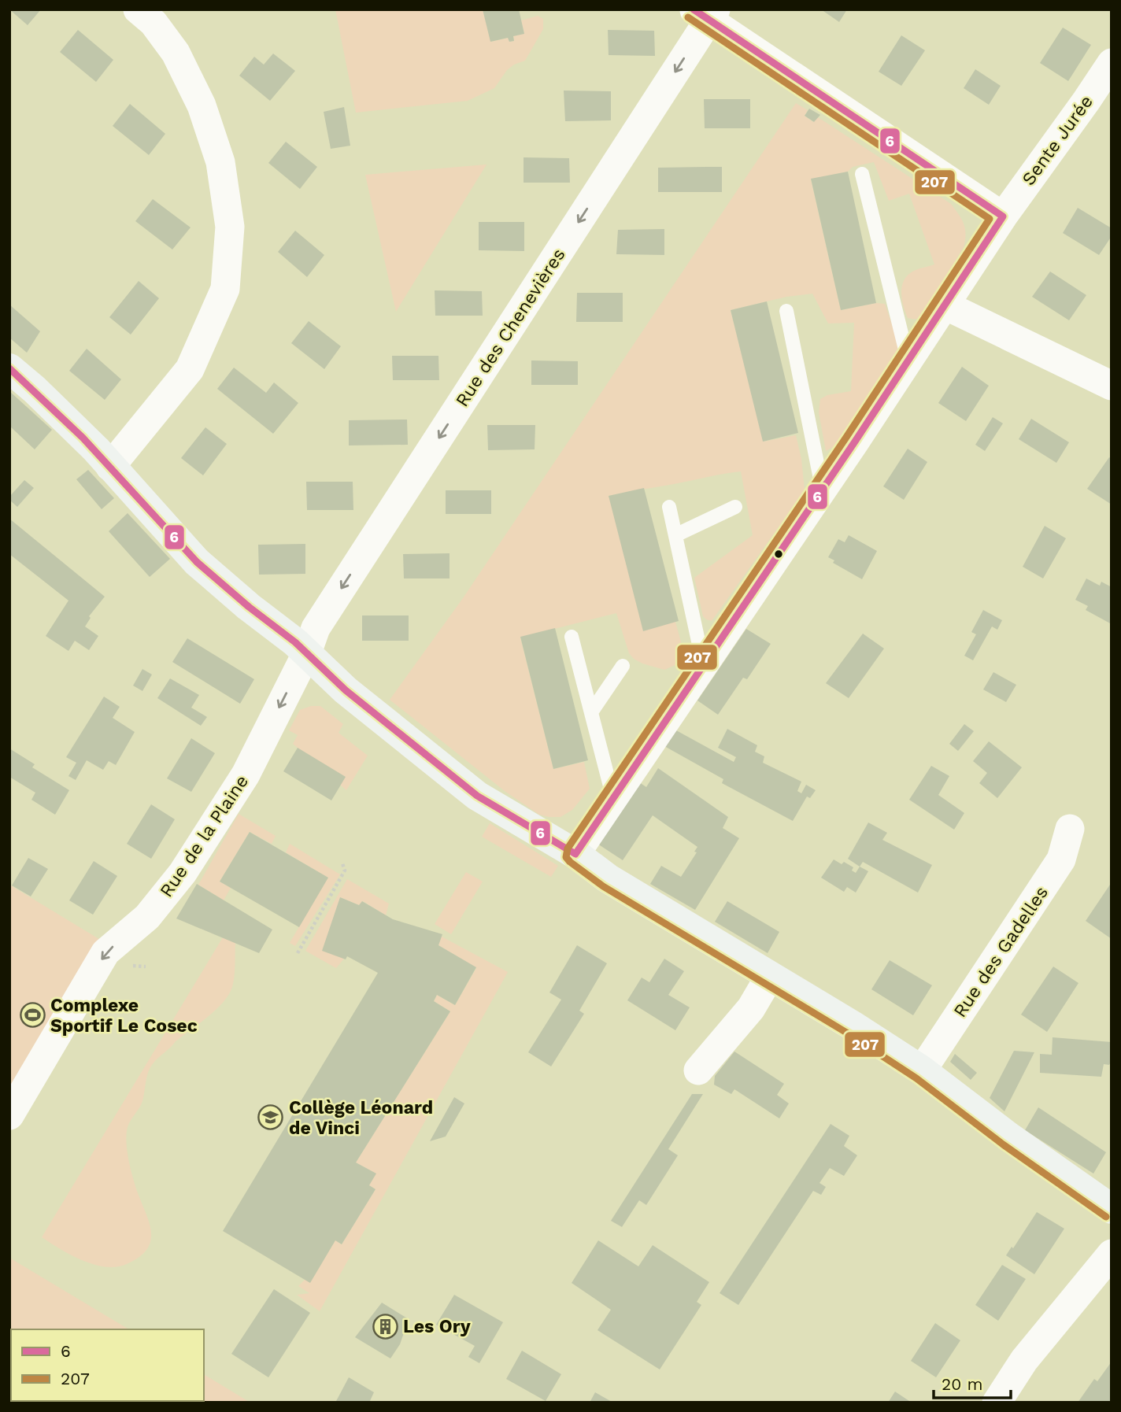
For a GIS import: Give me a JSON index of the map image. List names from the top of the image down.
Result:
{
  "streets": {
    "street": [
      "Sente Jurée",
      "Rue des Chenevières",
      "Rue de la Plaine",
      "Rue des Gadelles"
    ]
  },
  "crossings": [
    ["Rue des Chenevières", "Rue de la Plaine"]
  ],
  "one_way": ["Rue des Chenevières", "Rue de la Plaine"],
  "places": {
    "sports": ["Complexe Sportif Le Cosec"],
    "school or university": ["Collège Léonard de Vinci"],
    "building": ["Les Ory"]
  },
  "lines": ["transit line 6", "transit line 207"],
  "legend": ["6", "207"],
  "scale_bar": "20 m"
}
